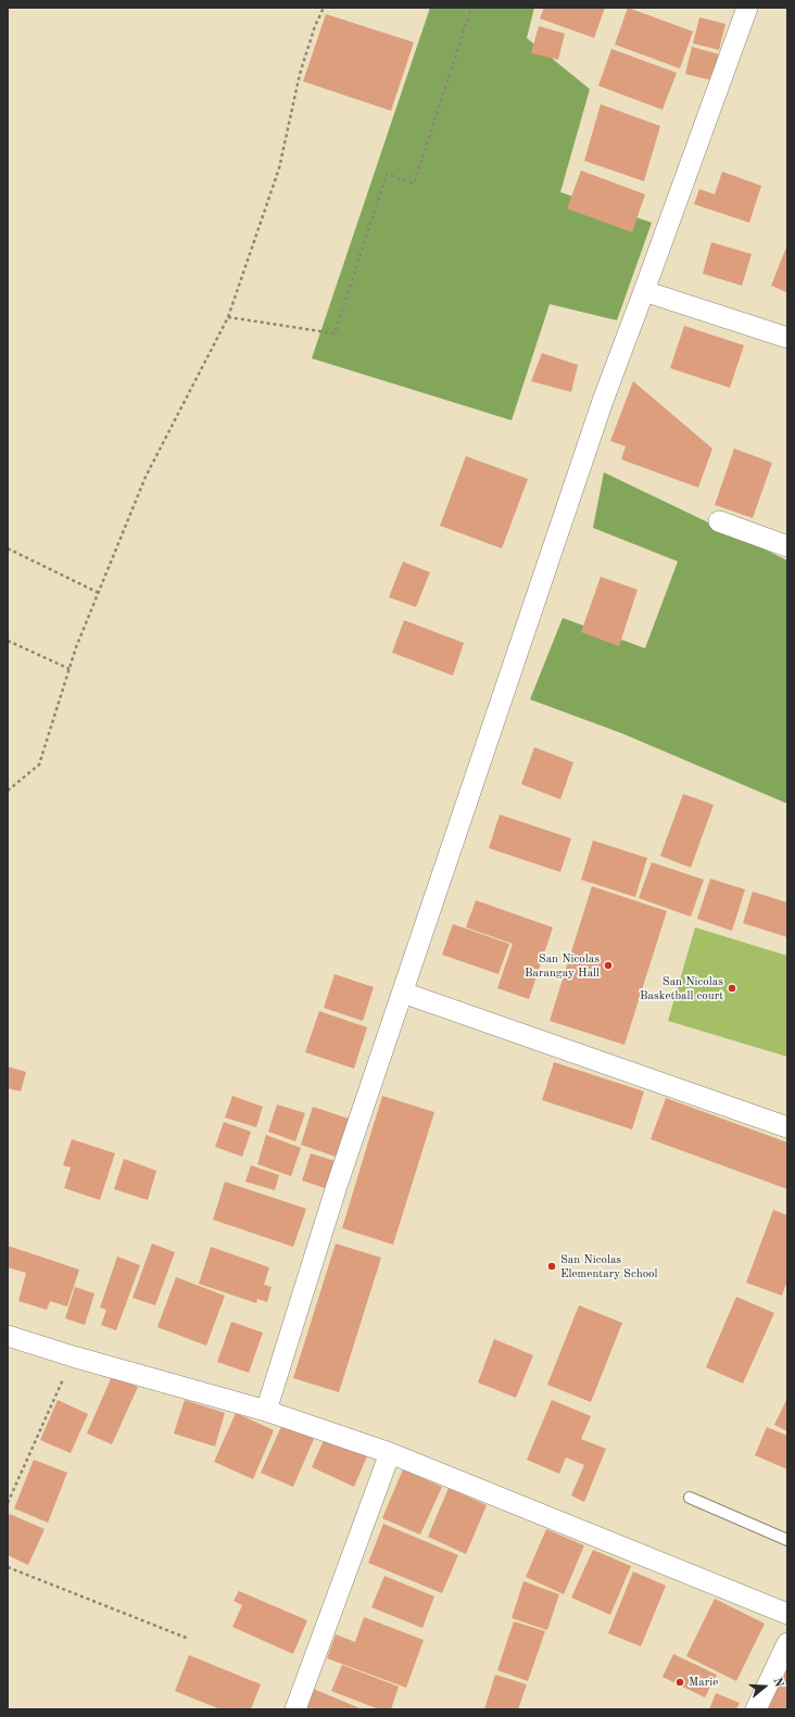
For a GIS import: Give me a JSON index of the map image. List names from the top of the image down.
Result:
{
  "places": [
    "San Nicolas Barangay Hall",
    "San Nicolas Basketball court",
    "San Nicolas Elementary School",
    "Marie"
  ],
  "north": "right"
}
